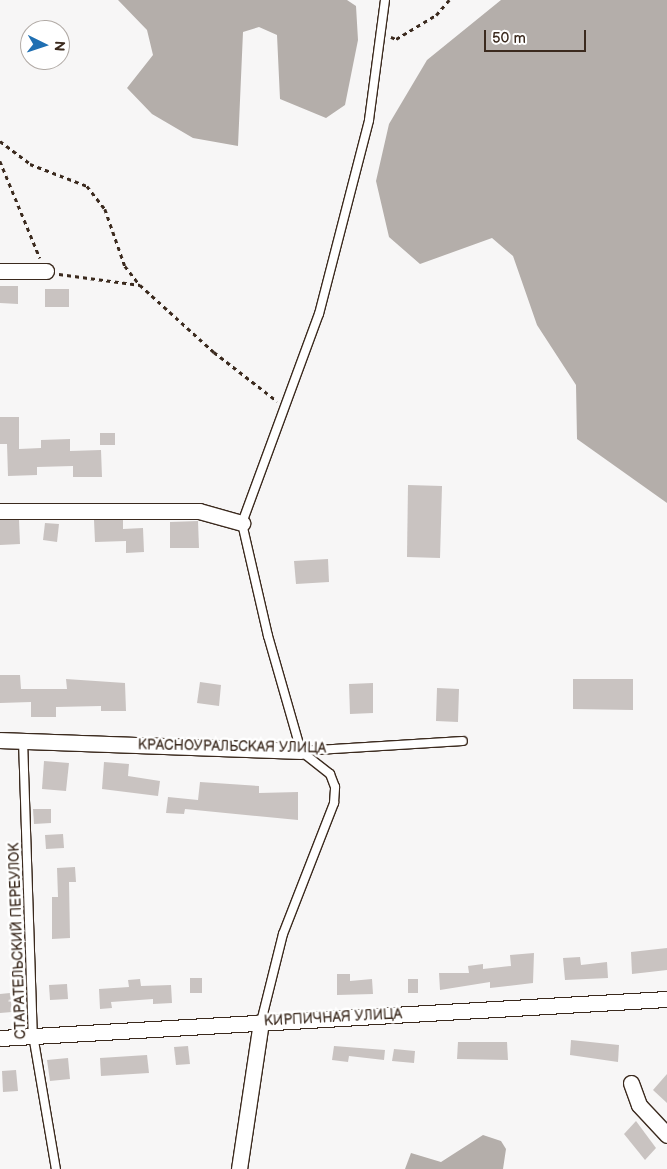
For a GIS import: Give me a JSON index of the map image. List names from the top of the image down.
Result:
{
  "streets": {
    "street": ["КРАСНОУРАЛЬСКАЯ УЛИЦА", "КИРПИЧНАЯ УЛИЦА"],
    "lane": ["СТАРАТЕЛЬСКИЙ ПЕРЕУЛОК"]
  },
  "crossings": [
    ["КРАСНОУРАЛЬСКАЯ УЛИЦА", "СТАРАТЕЛЬСКИЙ ПЕРЕУЛОК"],
    ["СТАРАТЕЛЬСКИЙ ПЕРЕУЛОК", "КИРПИЧНАЯ УЛИЦА"]
  ],
  "scale_bar": "50 m",
  "north": "right"
}
